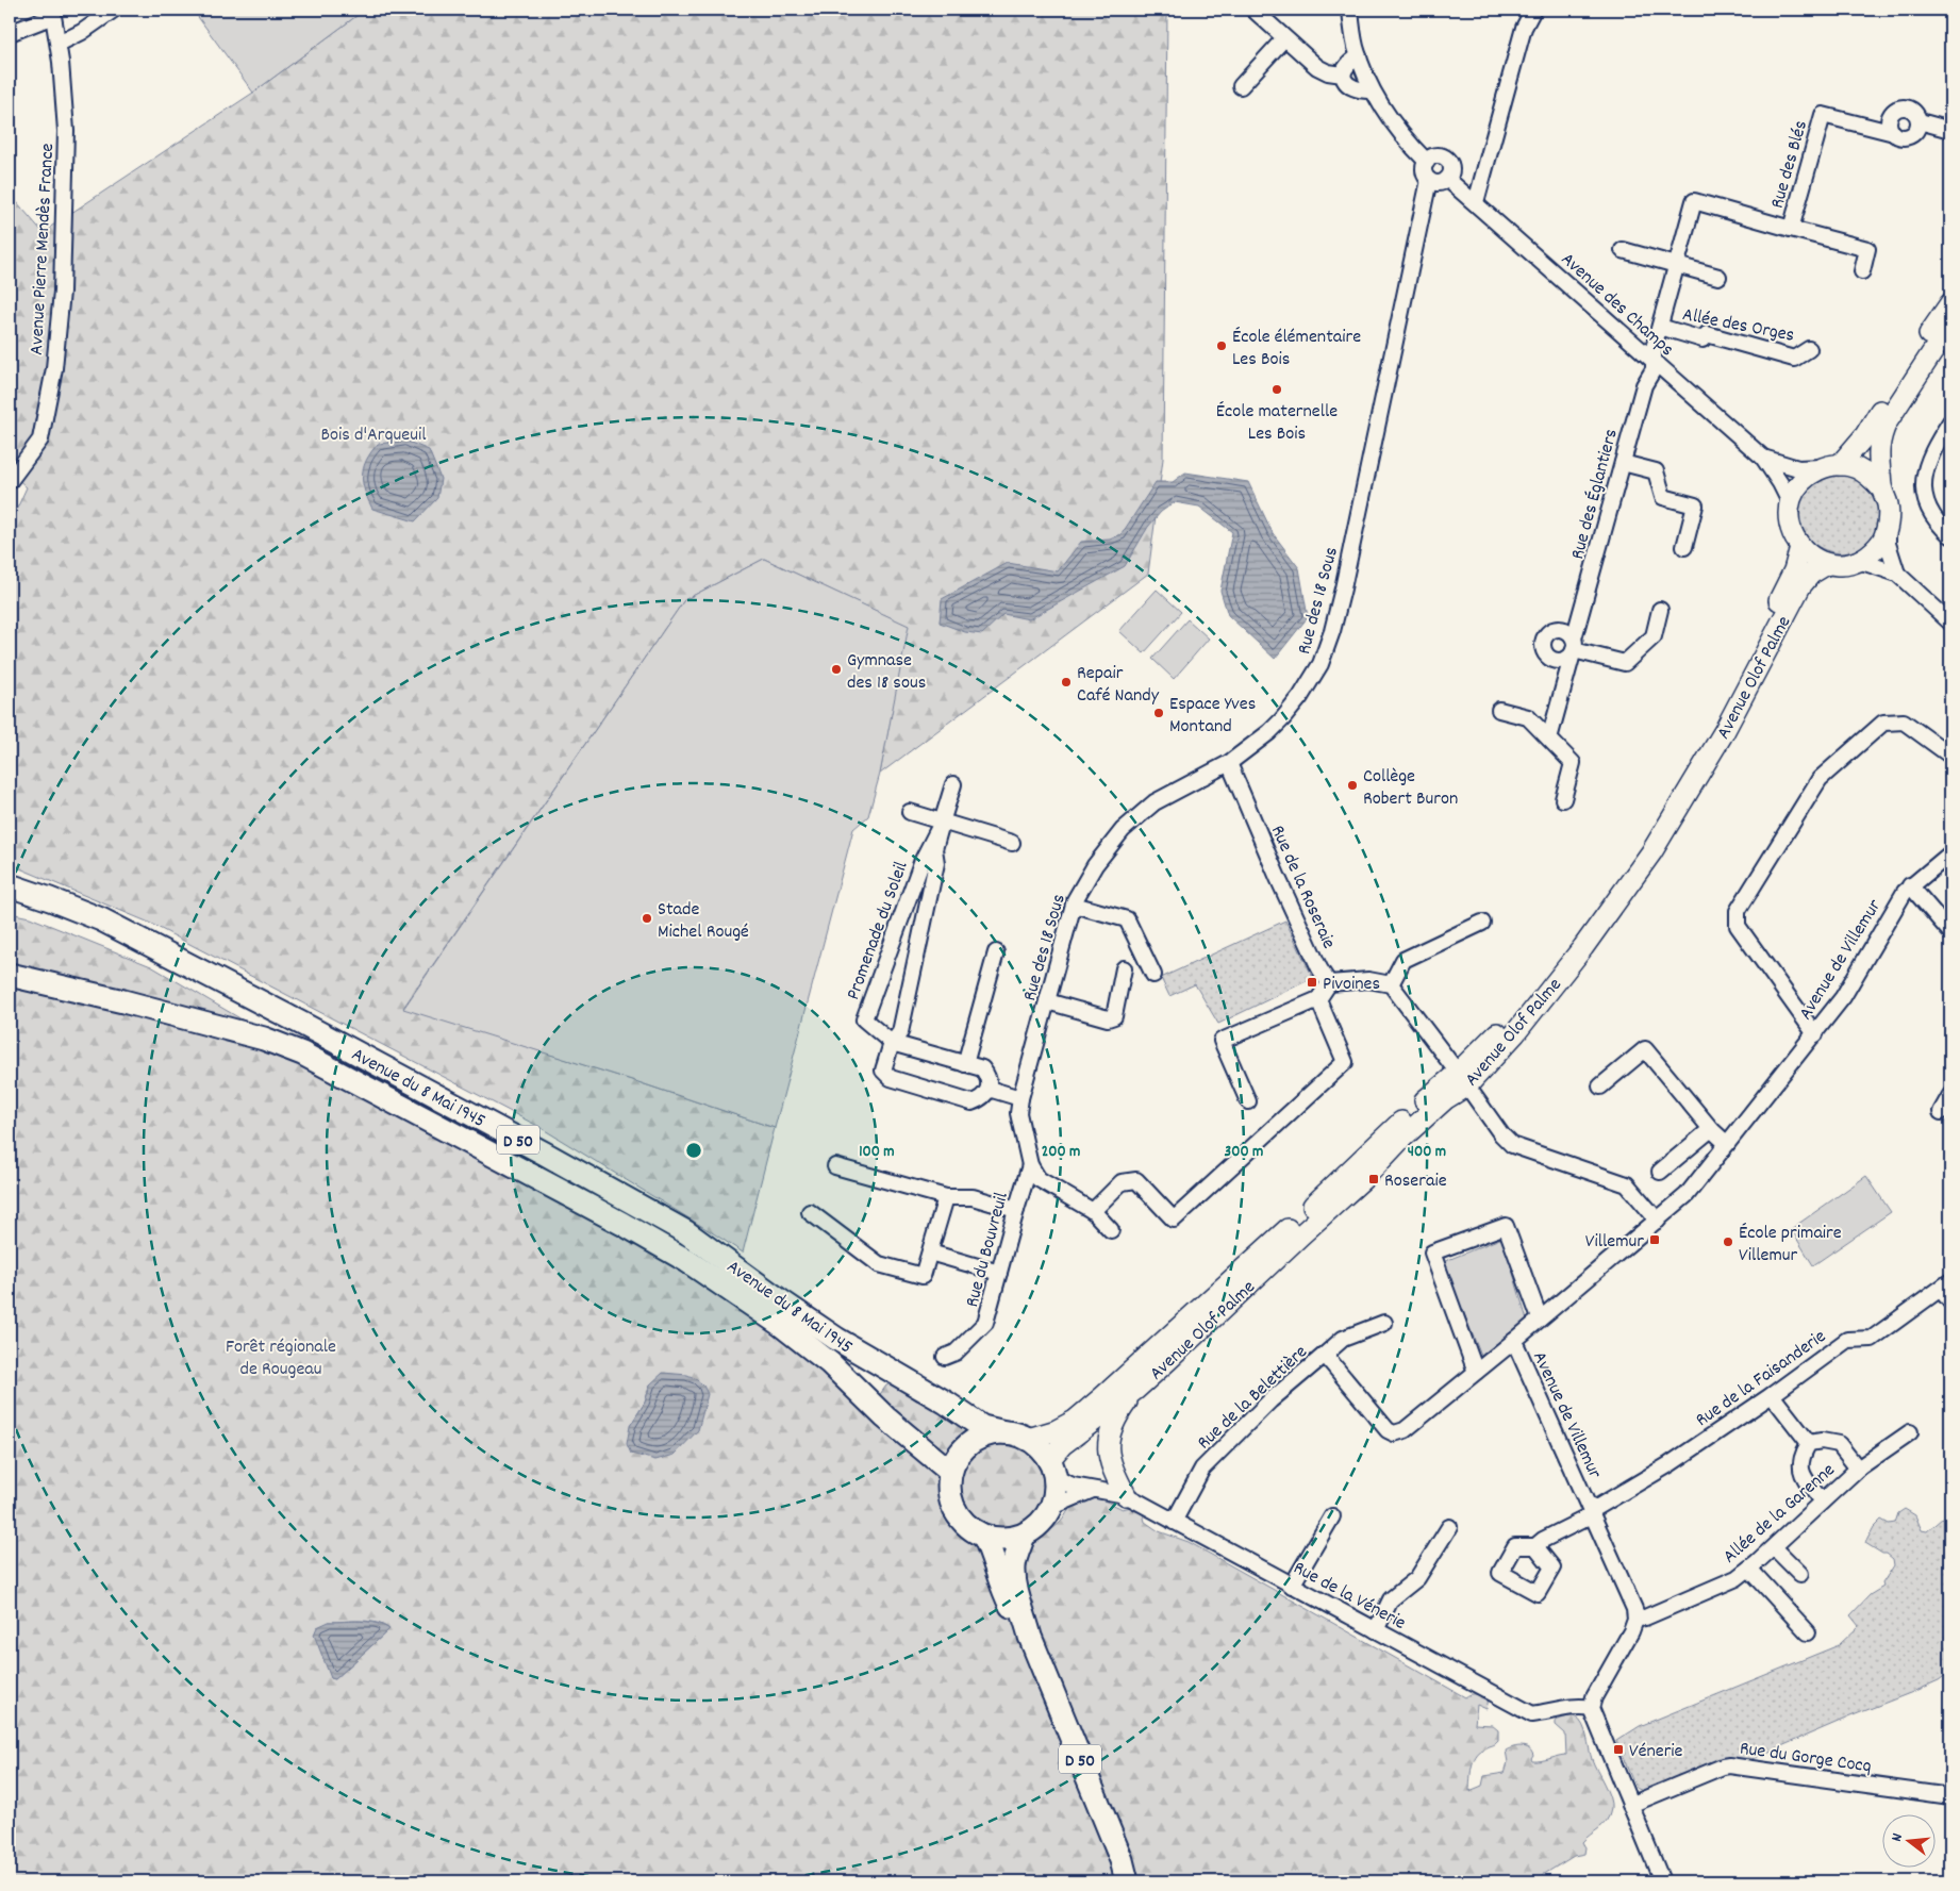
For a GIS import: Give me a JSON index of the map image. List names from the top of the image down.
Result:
{
  "streets": {
    "main road": ["Avenue Olof Palme", "Avenue du 8 Mai 1945", "D 50"],
    "street": [
      "Rue des Blés",
      "Avenue Pierre Mendès France",
      "Avenue des Champs",
      "Allée des Orges",
      "Rue des Églantiers",
      "Rue des 18 Sous",
      "Rue de la Roseraie",
      "Promenade du Soleil",
      "Avenue de Villemur",
      "Rue du Bouvreuil",
      "Rue de la Faisanderie",
      "Rue de la Belettière",
      "Allée de la Garenne",
      "Rue de la Vénerie",
      "Rue du Gorge Cocq"
    ]
  },
  "crossings": [
    ["Rue des Blés", "Rue des Églantiers"],
    ["Avenue des Champs", "Rue des Églantiers"],
    ["Avenue des Champs", "Rue des 18 Sous"],
    ["Avenue des Champs", "Avenue Olof Palme"],
    ["Allée des Orges", "Rue des Églantiers"],
    ["Rue des 18 Sous", "Rue de la Roseraie"],
    ["Rue des 18 Sous", "Rue du Bouvreuil"],
    ["Avenue Olof Palme", "Avenue du 8 Mai 1945"],
    ["Avenue Olof Palme", "D 50"],
    ["Avenue Olof Palme", "Rue de la Vénerie"],
    ["Avenue de Villemur", "Rue de la Faisanderie"],
    ["Avenue de Villemur", "Rue de la Belettière"],
    ["Avenue de Villemur", "Allée de la Garenne"],
    ["Avenue du 8 Mai 1945", "D 50"],
    ["Avenue du 8 Mai 1945", "Rue de la Vénerie"],
    ["D 50", "Rue de la Vénerie"],
    ["Rue de la Belettière", "Rue de la Vénerie"]
  ],
  "parks": ["Bois d'Arqueuil", "Forêt régionale de Rougeau"],
  "places": {
    "other": [
      "École élémentaire Les Bois",
      "École maternelle Les Bois",
      "Gymnase des 18 sous",
      "Repair Café Nandy",
      "Espace Yves Montand",
      "Collège Robert Buron",
      "Stade Michel Rougé",
      "École primaire Villemur"
    ],
    "transit": [
      "Pivoines",
      "Roseraie",
      "Villemur",
      "Vénerie"
    ]
  },
  "north": "left",
  "rings": [
    "100 m",
    "200 m",
    "300 m",
    "400 m"
  ]
}
